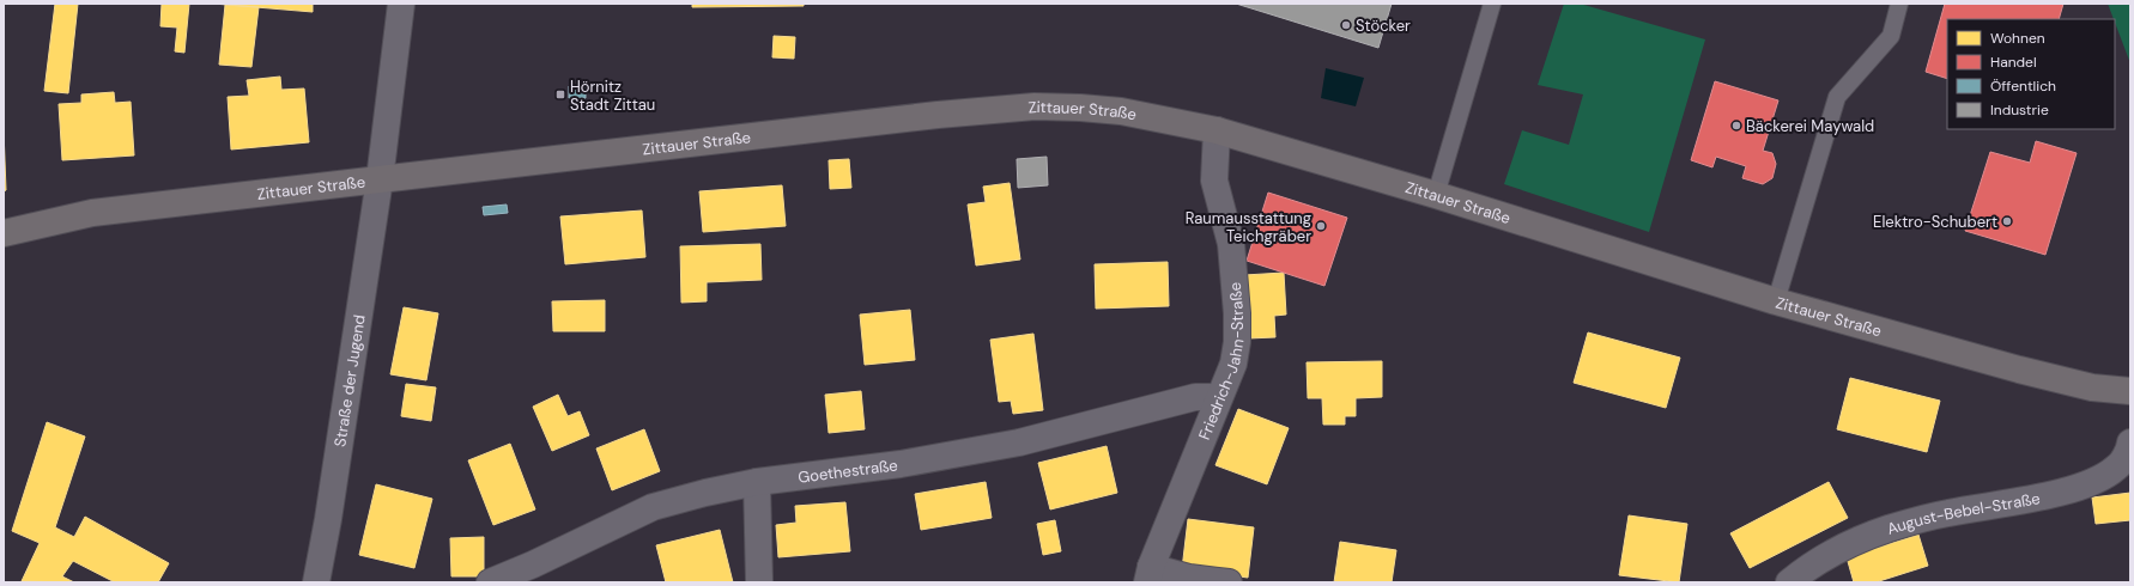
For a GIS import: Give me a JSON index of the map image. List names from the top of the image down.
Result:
{
  "streets": {
    "main road": ["Zittauer Straße"],
    "street": [
      "Friedrich-Jahn-Straße",
      "Straße der Jugend",
      "Goethestraße",
      "August-Bebel-Straße"
    ]
  },
  "crossings": [
    ["Zittauer Straße", "Friedrich-Jahn-Straße"],
    ["Zittauer Straße", "Straße der Jugend"],
    ["Friedrich-Jahn-Straße", "Goethestraße"]
  ],
  "places": {
    "other": [
      "Stöcker",
      "Bäckerei Maywald",
      "Elektro-Schubert",
      "Raumausstattung Teichgräber"
    ],
    "transit": ["Hörnitz Stadt Zittau"]
  },
  "legend": [
    "Wohnen",
    "Handel",
    "Öffentlich",
    "Industrie"
  ]
}
